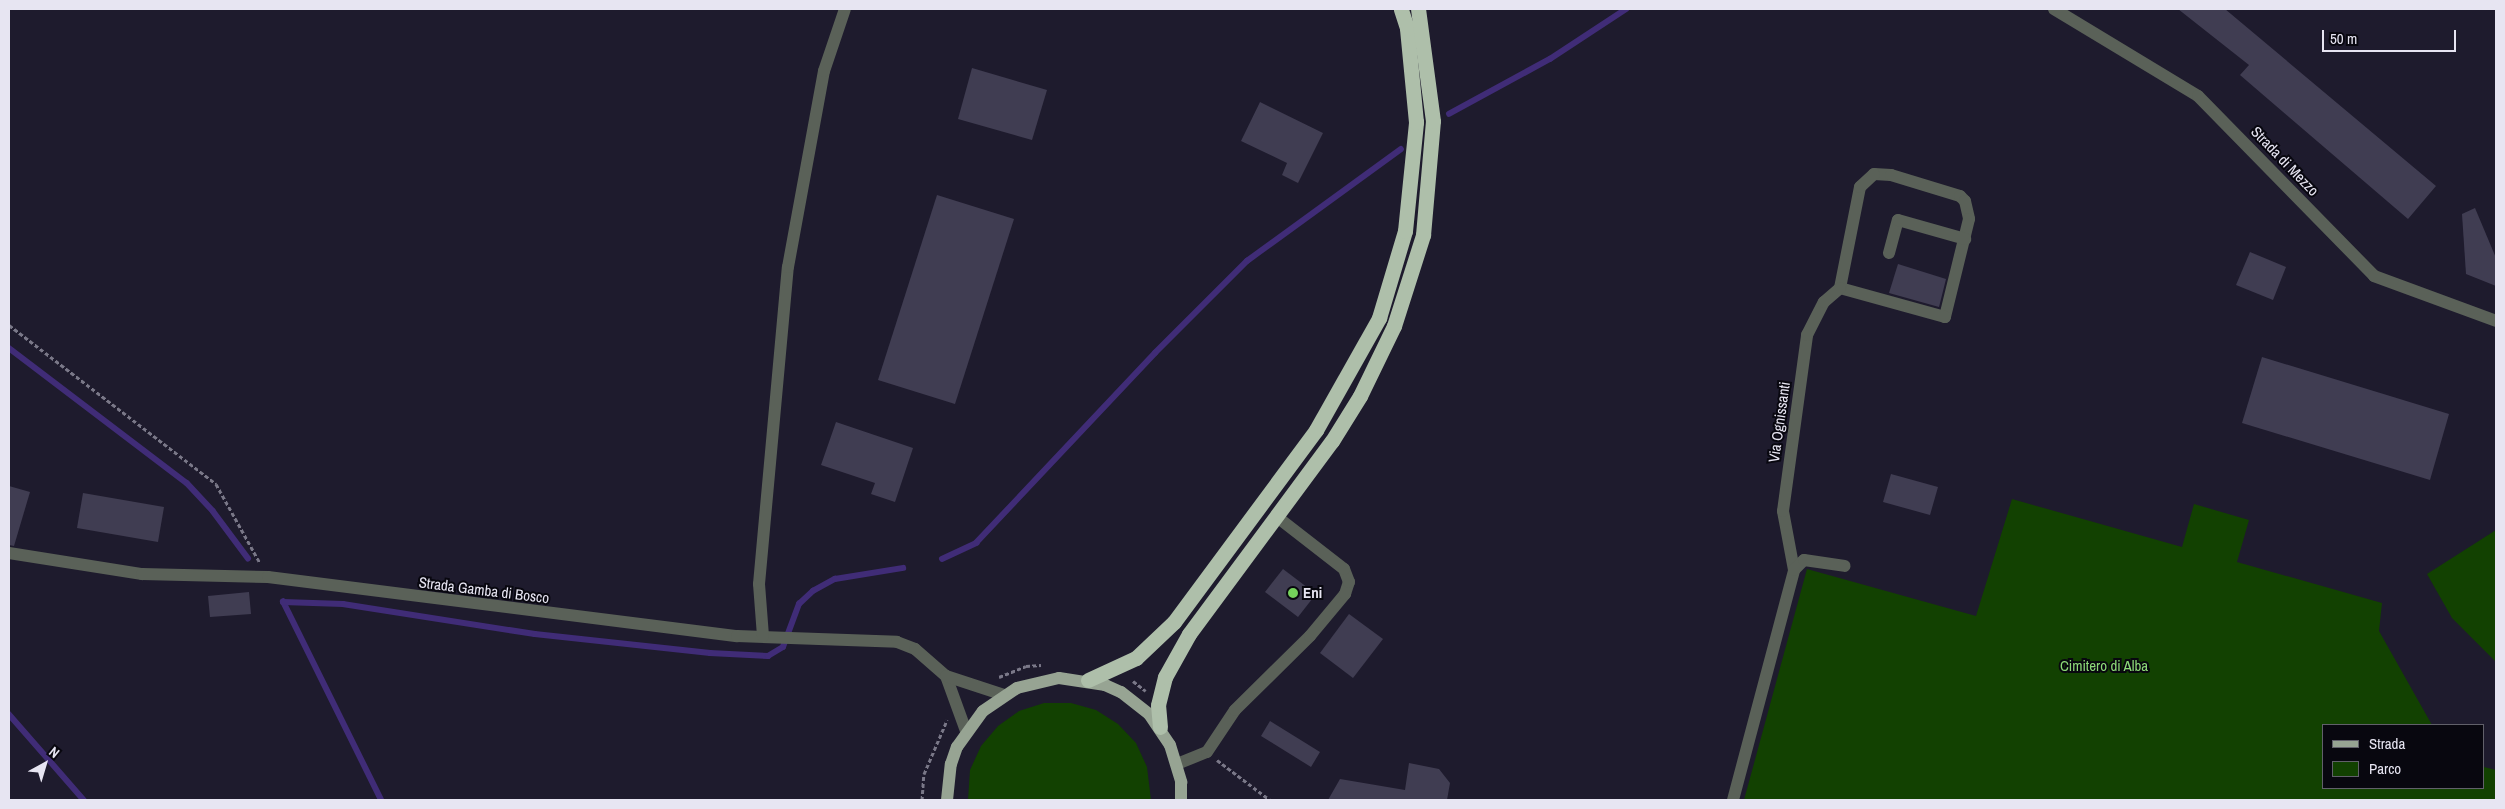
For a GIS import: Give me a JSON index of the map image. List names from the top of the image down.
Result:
{
  "streets": {
    "street": ["Strada di Mezzo", "Via Ognissanti", "Strada Gamba di Bosco"]
  },
  "parks": ["Cimitero di Alba"],
  "places": ["Eni"],
  "legend": ["Strada", "Parco"],
  "scale_bar": "50 m",
  "north": "top right"
}
